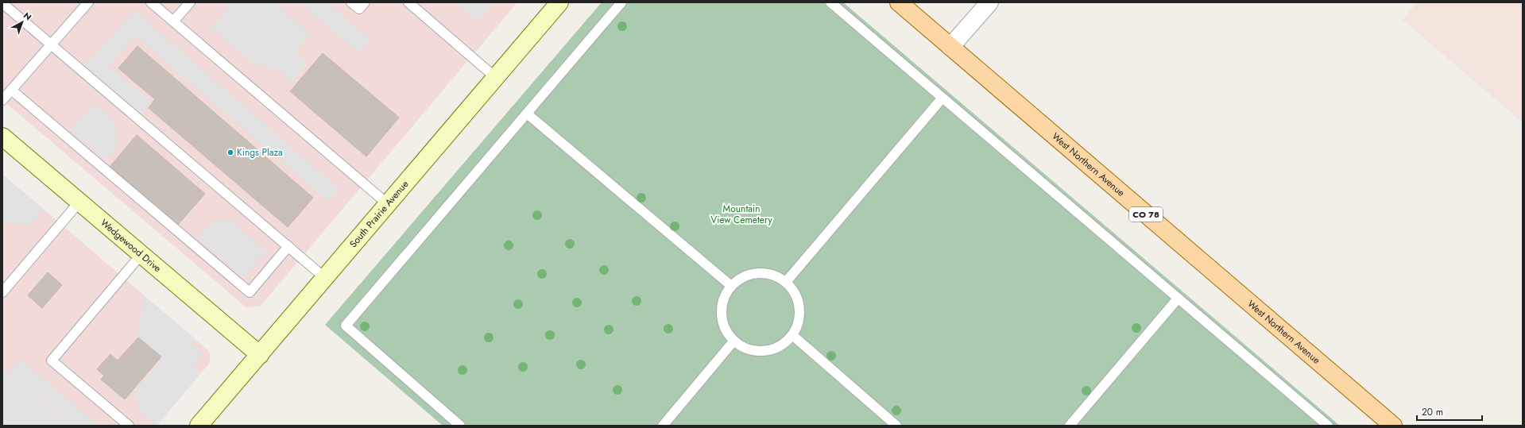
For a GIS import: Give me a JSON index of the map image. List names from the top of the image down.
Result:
{
  "streets": {
    "main road": [
      "West Northern Avenue",
      "South Prairie Avenue",
      "CO 78",
      "Wedgewood Drive"
    ]
  },
  "crossings": [
    ["South Prairie Avenue", "Wedgewood Drive"]
  ],
  "parks": ["Mountain View Cemetery"],
  "places": ["Kings Plaza"],
  "scale_bar": "20 m",
  "north": "top right"
}
